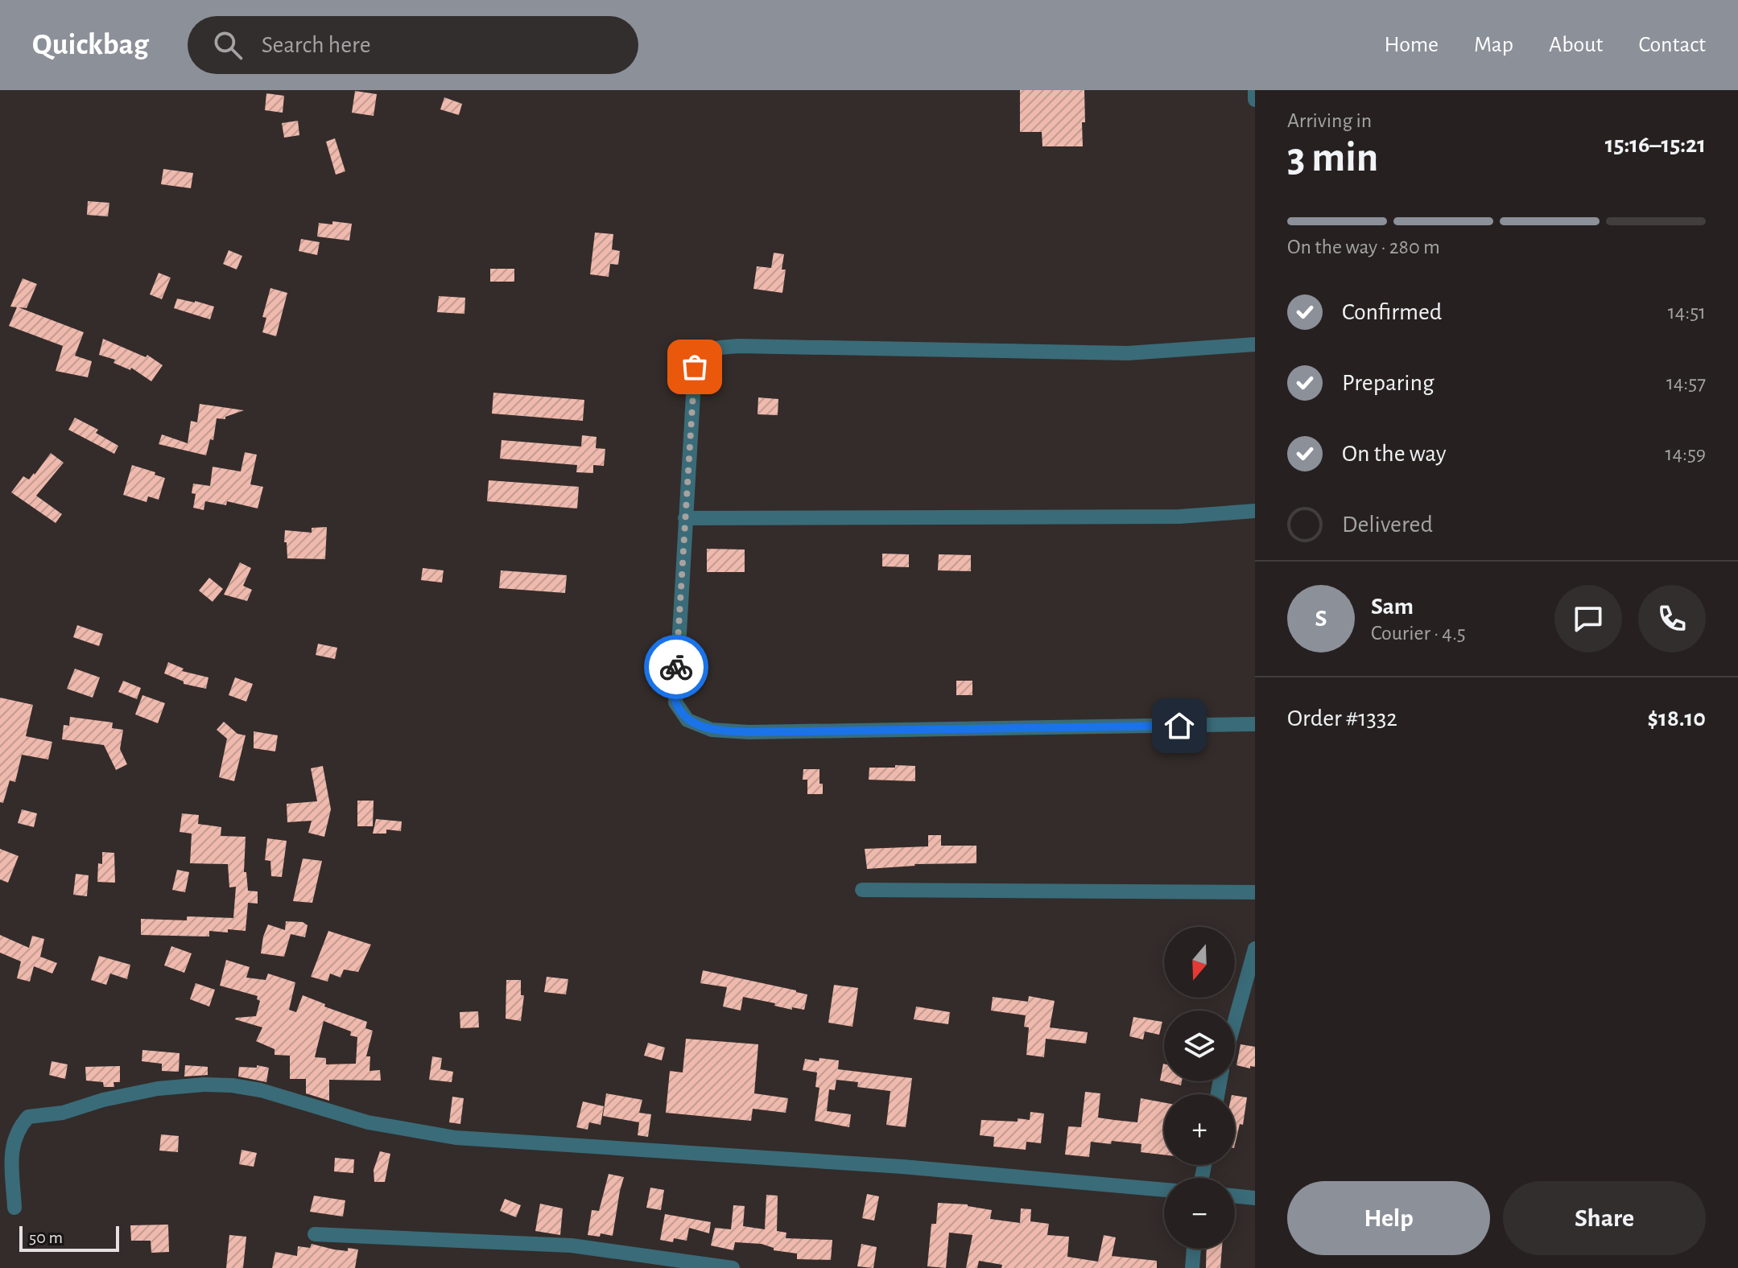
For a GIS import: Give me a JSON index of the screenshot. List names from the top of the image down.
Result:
{
  "scale_bar": "50 m",
  "north": "bottom",
  "page": {
    "header": "Quickbag",
    "search": "Search here",
    "nav": [
      "Home",
      "Map",
      "About",
      "Contact"
    ],
    "heading": ["3 min", "Arriving in", "15:16–15:21"],
    "panel": [
      "Sam",
      "Courier · 4.5",
      "Order #1332",
      "$18.10"
    ],
    "bar": "On the way · 280 m",
    "list": [
      ["Confirmed", "14:51"],
      ["Preparing", "14:57"],
      ["On the way", "14:59"],
      "Delivered"
    ],
    "round": "S",
    "map_buttons": ["+", "−"],
    "buttons": ["Help", "Share"],
    "scale": "50 m"
  }
}
